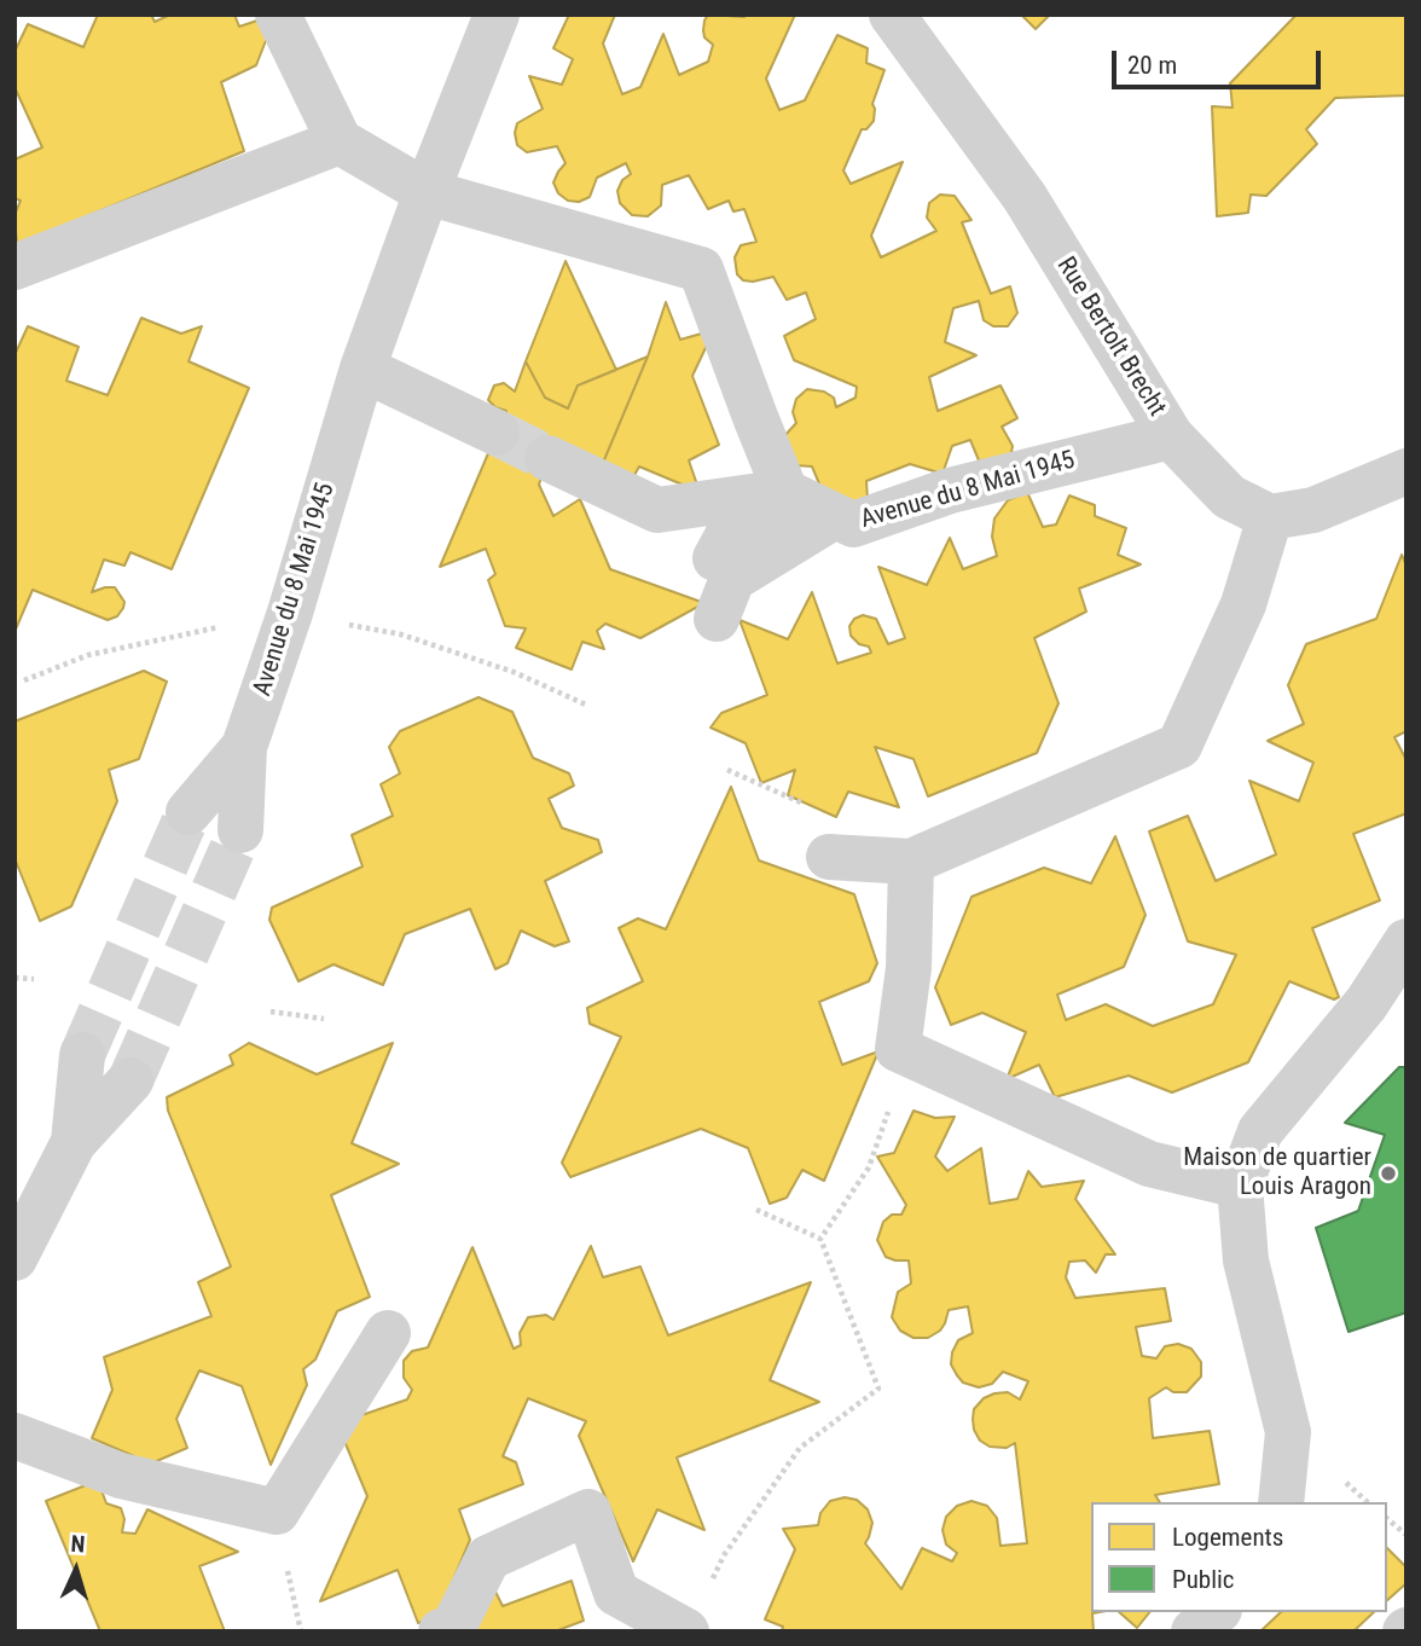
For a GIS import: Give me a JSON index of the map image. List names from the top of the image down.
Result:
{
  "streets": {
    "street": ["Rue Bertolt Brecht", "Avenue du 8 Mai 1945"]
  },
  "crossings": [
    ["Rue Bertolt Brecht", "Avenue du 8 Mai 1945"]
  ],
  "places": ["Maison de quartier Louis Aragon"],
  "legend": ["Logements", "Public"],
  "scale_bar": "20 m",
  "north": "top"
}
